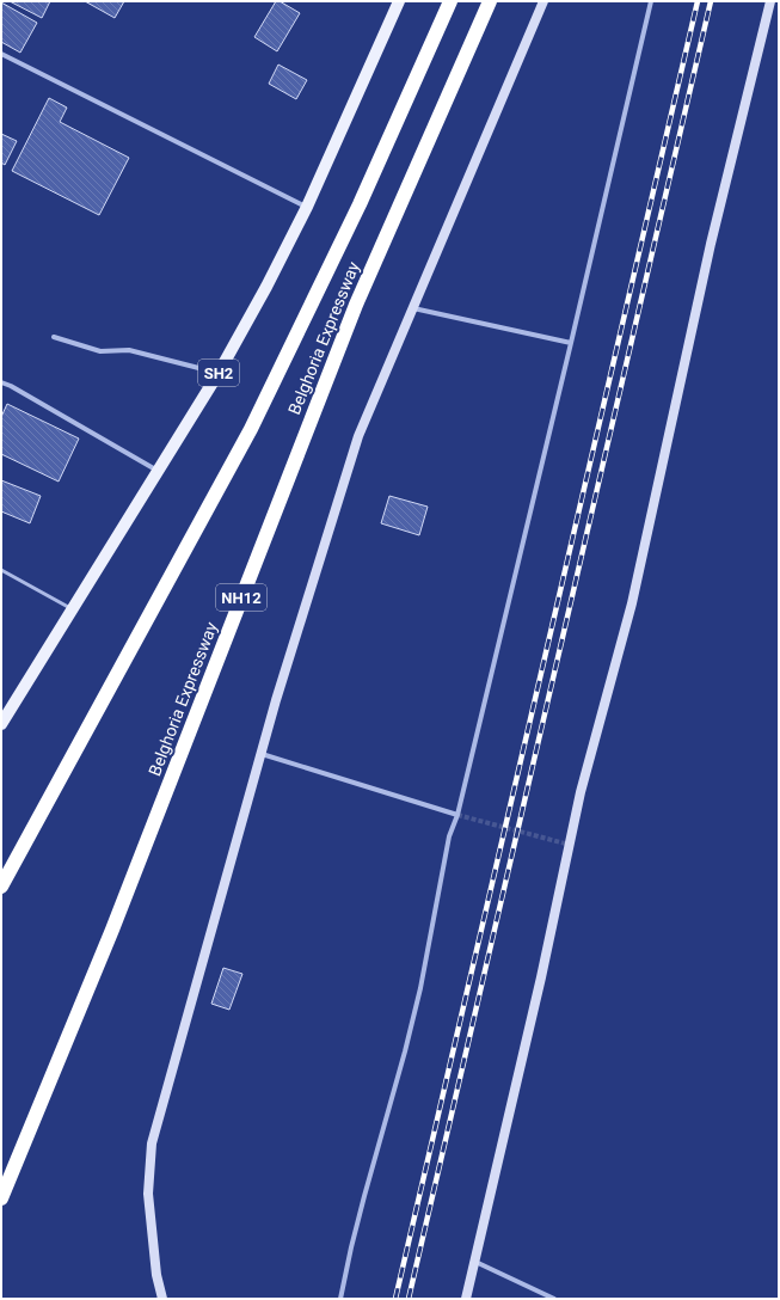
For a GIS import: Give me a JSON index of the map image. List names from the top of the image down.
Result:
{
  "streets": {
    "highway": ["Belghoria Expressway", "NH12"],
    "main road": ["SH2"]
  }
}
